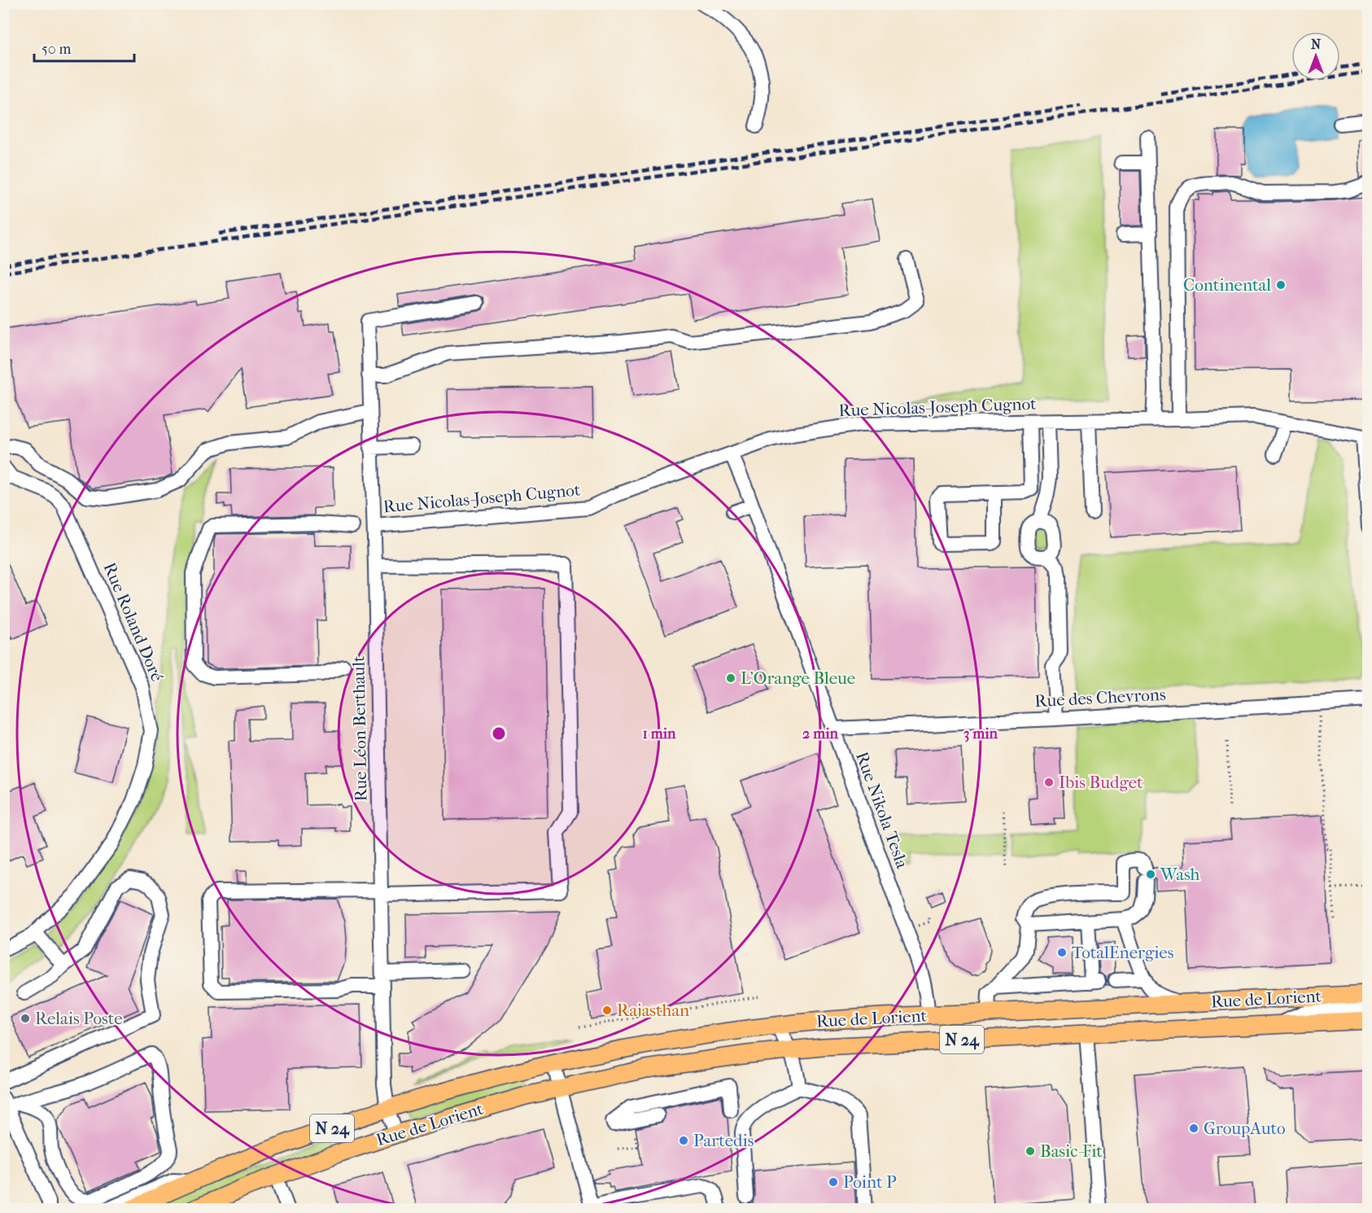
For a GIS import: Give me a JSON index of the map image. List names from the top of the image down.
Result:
{
  "streets": {
    "main road": ["Rue de Lorient", "N 24"],
    "street": [
      "Rue Nicolas-Joseph Cugnot",
      "Rue Roland Doré",
      "Rue des Chevrons",
      "Rue Léon Berthault",
      "Rue Nikola Tesla"
    ]
  },
  "crossings": [
    ["Rue Nicolas-Joseph Cugnot", "Rue Léon Berthault"],
    ["Rue Nicolas-Joseph Cugnot", "Rue Nikola Tesla"],
    ["Rue des Chevrons", "Rue Nikola Tesla"],
    ["Rue Léon Berthault", "Rue de Lorient"],
    ["Rue Nikola Tesla", "Rue de Lorient"]
  ],
  "places": [
    "Continental",
    "L'Orange Bleue",
    "Ibis Budget",
    "Wash",
    "TotalEnergies",
    "Rajasthan",
    "Relais Poste",
    "GroupAuto",
    "Partedis",
    "Basic-Fit",
    "Point P"
  ],
  "scale_bar": "50 m",
  "north": "top",
  "rings": ["1 min", "2 min", "3 min"]
}
